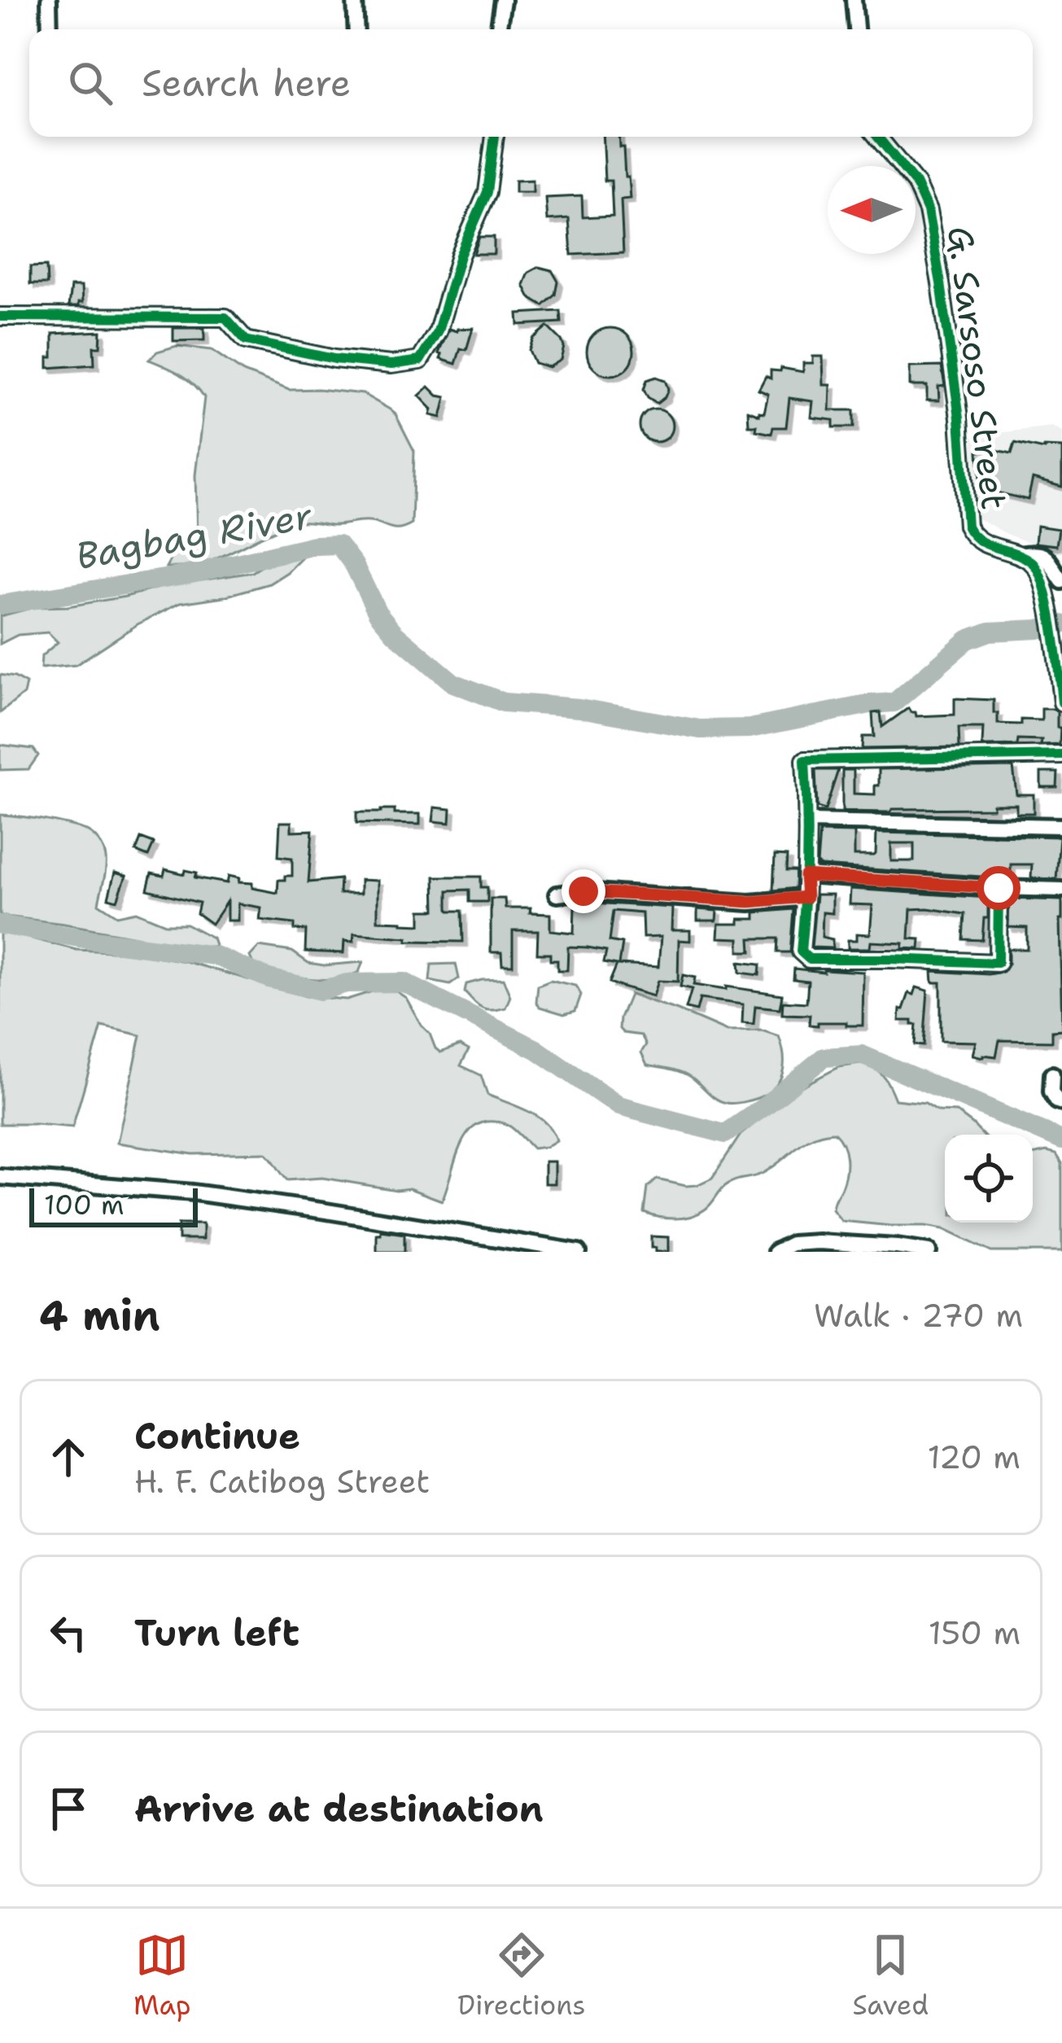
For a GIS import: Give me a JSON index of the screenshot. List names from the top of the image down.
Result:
{
  "streets": {
    "street": ["G. Sarsoso Street"]
  },
  "water": ["Bagbag River"],
  "scale_bar": "100 m",
  "north": "left",
  "page": {
    "search": "Search here",
    "scale": "100 m",
    "heading": ["4 min", "Walk · 270 m"],
    "list": [
      ["Continue", "H. F. Catibog Street", "120 m"],
      ["Turn left", "150 m"],
      "Arrive at destination"
    ],
    "nav": ["Map", "Directions", "Saved"]
  }
}
